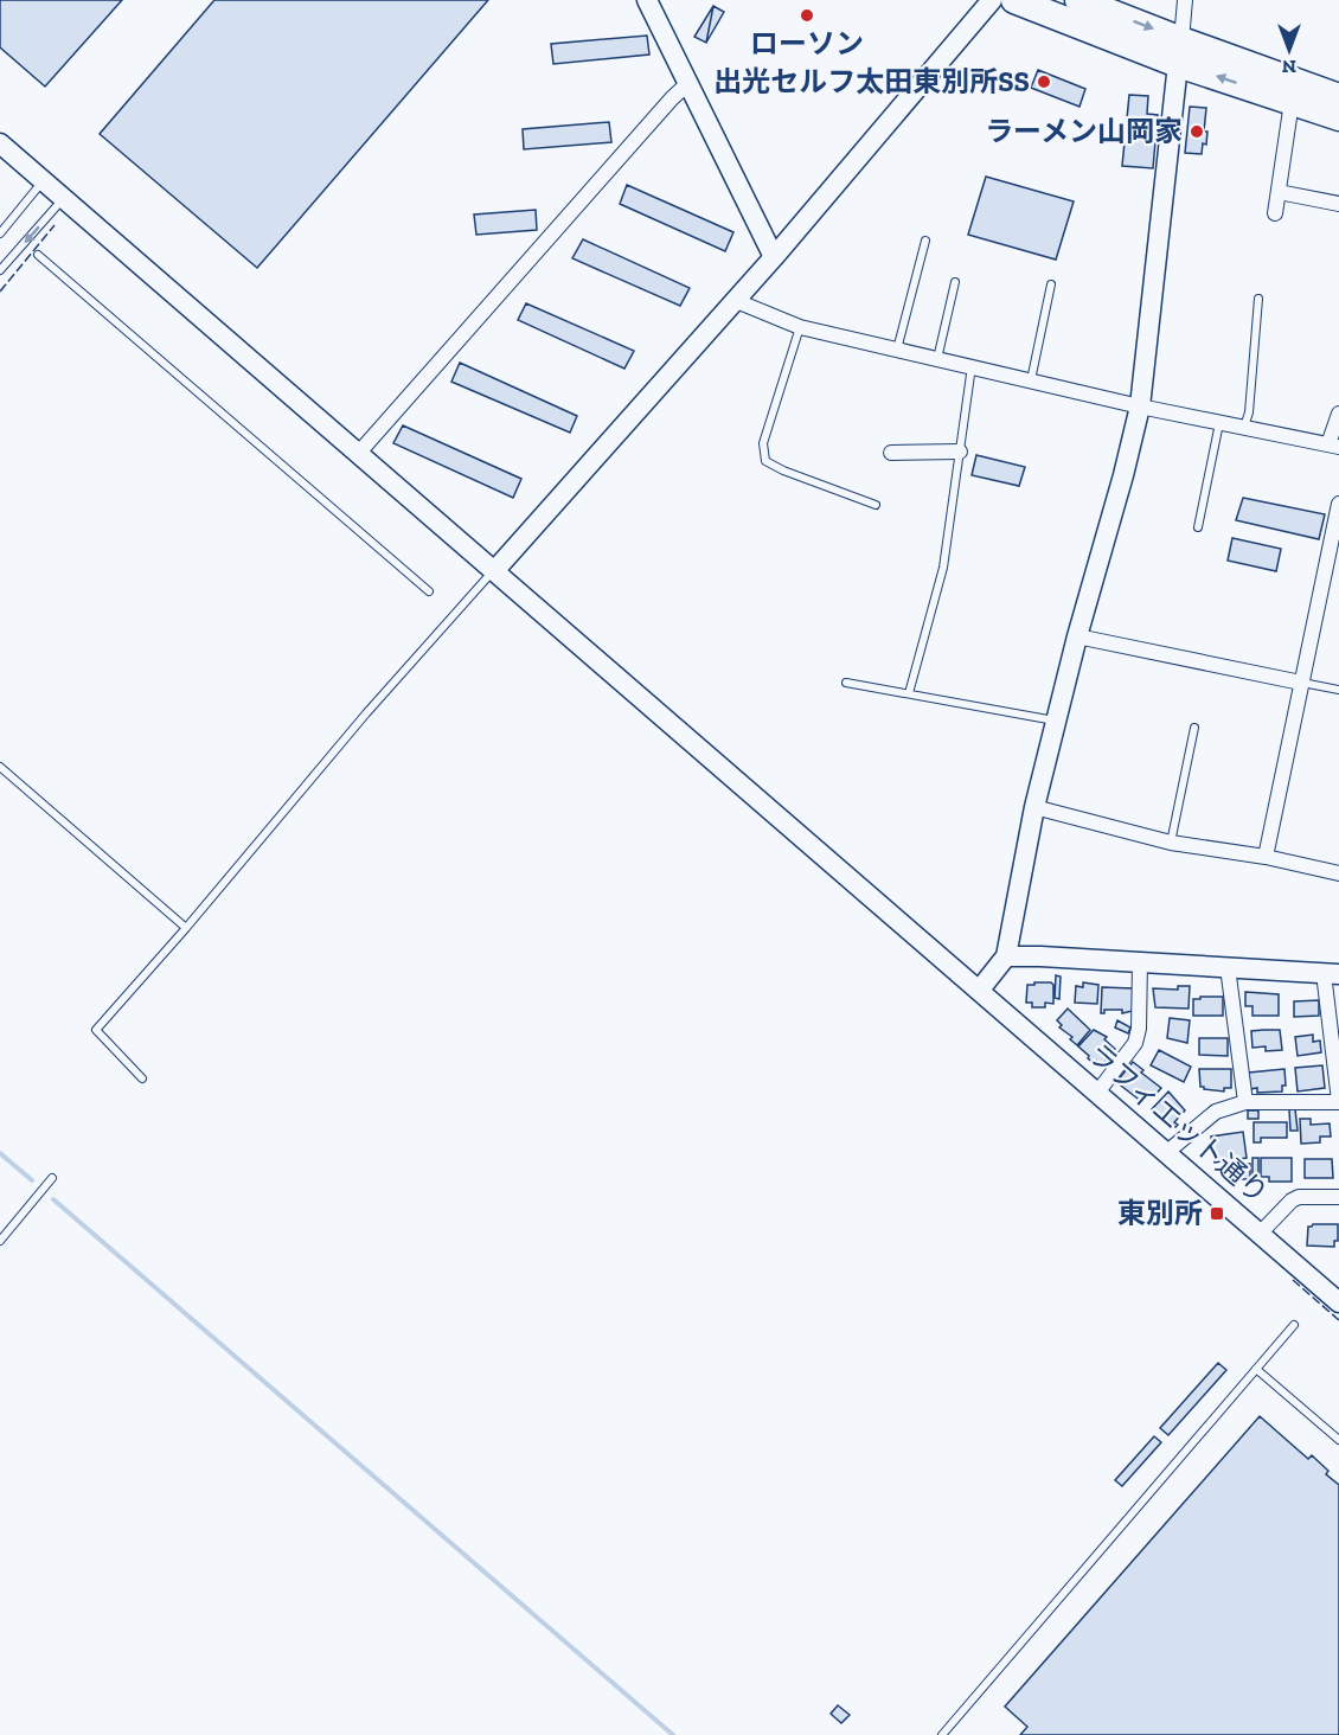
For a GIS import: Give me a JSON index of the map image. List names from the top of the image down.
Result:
{
  "streets": {
    "street": ["ラフィエット通り"]
  },
  "places": {
    "other": ["ローソン", "出光セルフ太田東別所SS", "ラーメン山岡家"],
    "transit": ["東別所"]
  },
  "north": "bottom"
}
